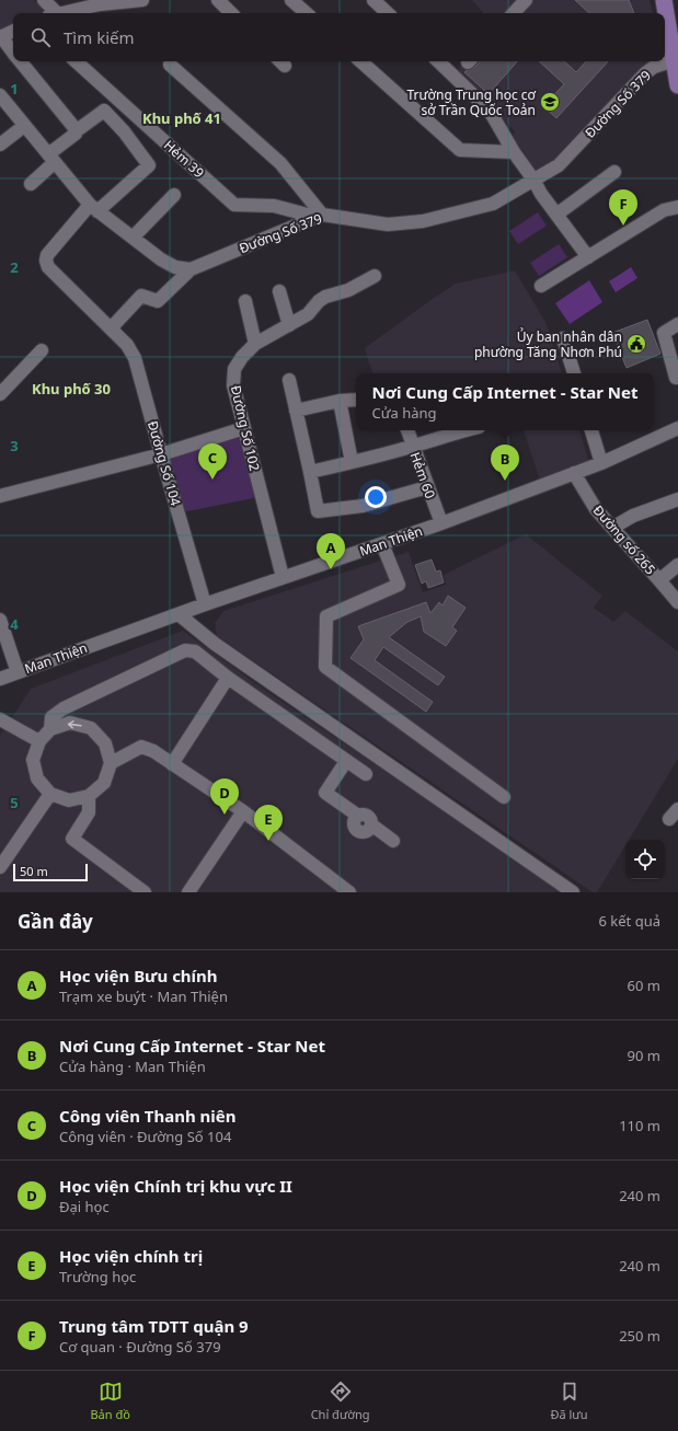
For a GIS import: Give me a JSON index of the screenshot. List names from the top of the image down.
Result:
{
  "streets": {
    "street": [
      "Đường Số 379",
      "Hẻm 39",
      "Đường Số 102",
      "Đường Số 104",
      "Hẻm 60",
      "Đường số 265",
      "Man Thiện"
    ]
  },
  "crossings": [
    ["Đường Số 379", "Hẻm 39"],
    ["Đường Số 102", "Man Thiện"],
    ["Đường Số 104", "Man Thiện"],
    ["Hẻm 60", "Man Thiện"],
    ["Đường số 265", "Man Thiện"]
  ],
  "districts": ["Khu phố 41", "Khu phố 30"],
  "places": {
    "school or university": ["Trường Trung học cơ sở Trần Quốc Toản"],
    "public building": ["Ủy ban nhân dân phường Tăng Nhơn Phú"]
  },
  "scale_bar": "50 m",
  "page": {
    "search": "Tìm kiếm",
    "pins": [
      "F",
      "C",
      "B",
      "A",
      "D",
      "E"
    ],
    "popup": ["Nơi Cung Cấp Internet - Star Net", "Cửa hàng"],
    "scale": "50 m",
    "heading": ["Gần đây", "6 kết quả"],
    "list": [
      {
        "mark": "A",
        "name": "Học viện Bưu chính",
        "note": "Trạm xe buýt · Man Thiện",
        "value": "60 m"
      },
      {
        "mark": "B",
        "name": "Nơi Cung Cấp Internet - Star Net",
        "note": "Cửa hàng · Man Thiện",
        "value": "90 m"
      },
      {
        "mark": "C",
        "name": "Công viên Thanh niên",
        "note": "Công viên · Đường Số 104",
        "value": "110 m"
      },
      {
        "mark": "D",
        "name": "Học viện Chính trị khu vực II",
        "note": "Đại học",
        "value": "240 m"
      },
      {
        "mark": "E",
        "name": "Học viện chính trị",
        "note": "Trường học",
        "value": "240 m"
      },
      {
        "mark": "F",
        "name": "Trung tâm TDTT quận 9",
        "note": "Cơ quan · Đường Số 379",
        "value": "250 m"
      }
    ],
    "nav": ["Bản đồ", "Chỉ đường", "Đã lưu"]
  },
  "grid": {
    "rows": [
      "1",
      "2",
      "3",
      "4",
      "5"
    ]
  }
}
